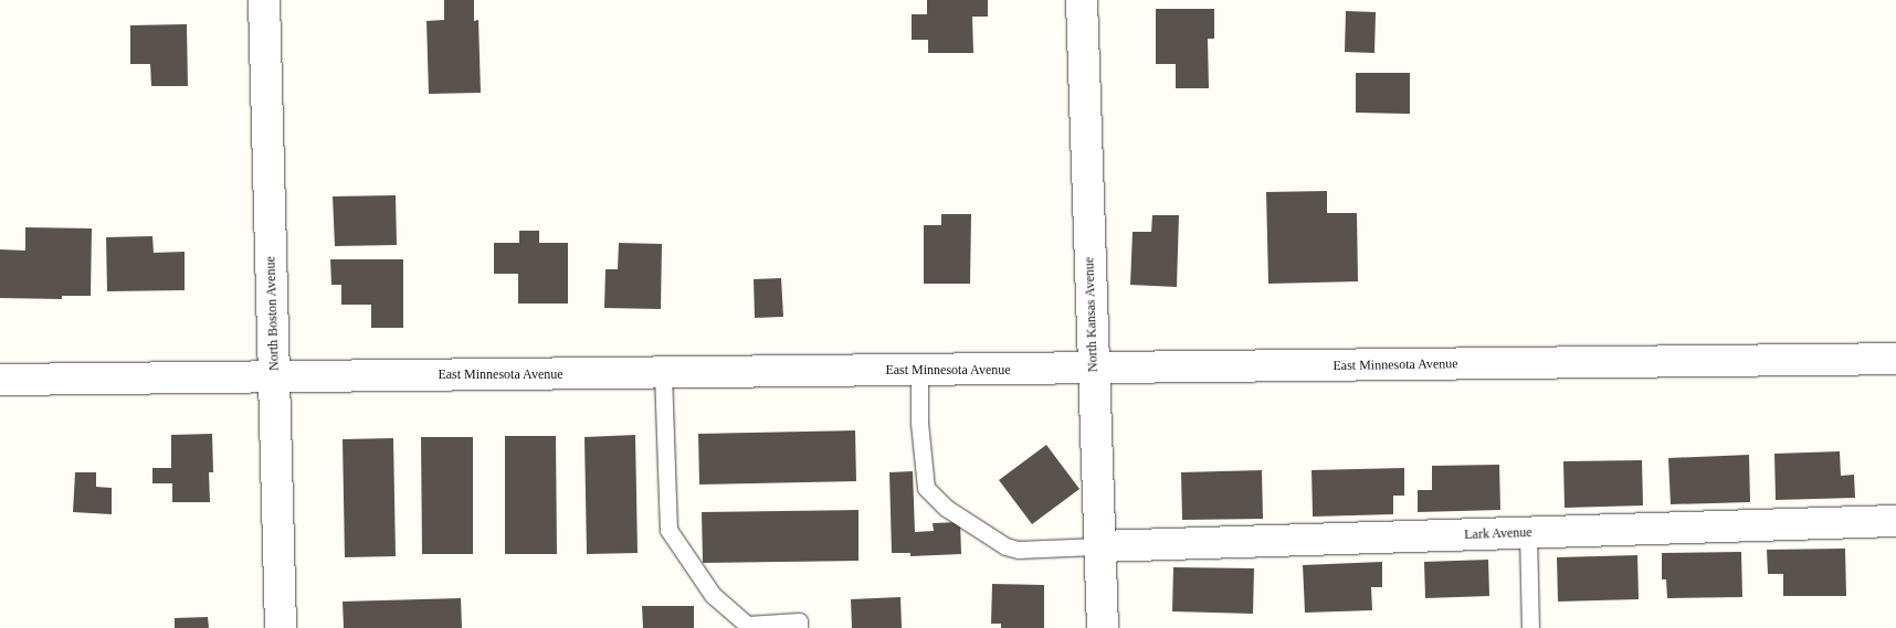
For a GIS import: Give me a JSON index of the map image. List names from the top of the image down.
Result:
{
  "streets": {
    "street": [
      "North Boston Avenue",
      "North Kansas Avenue",
      "East Minnesota Avenue",
      "Lark Avenue"
    ]
  },
  "crossings": [
    ["North Boston Avenue", "East Minnesota Avenue"],
    ["North Kansas Avenue", "East Minnesota Avenue"],
    ["North Kansas Avenue", "Lark Avenue"]
  ]
}
